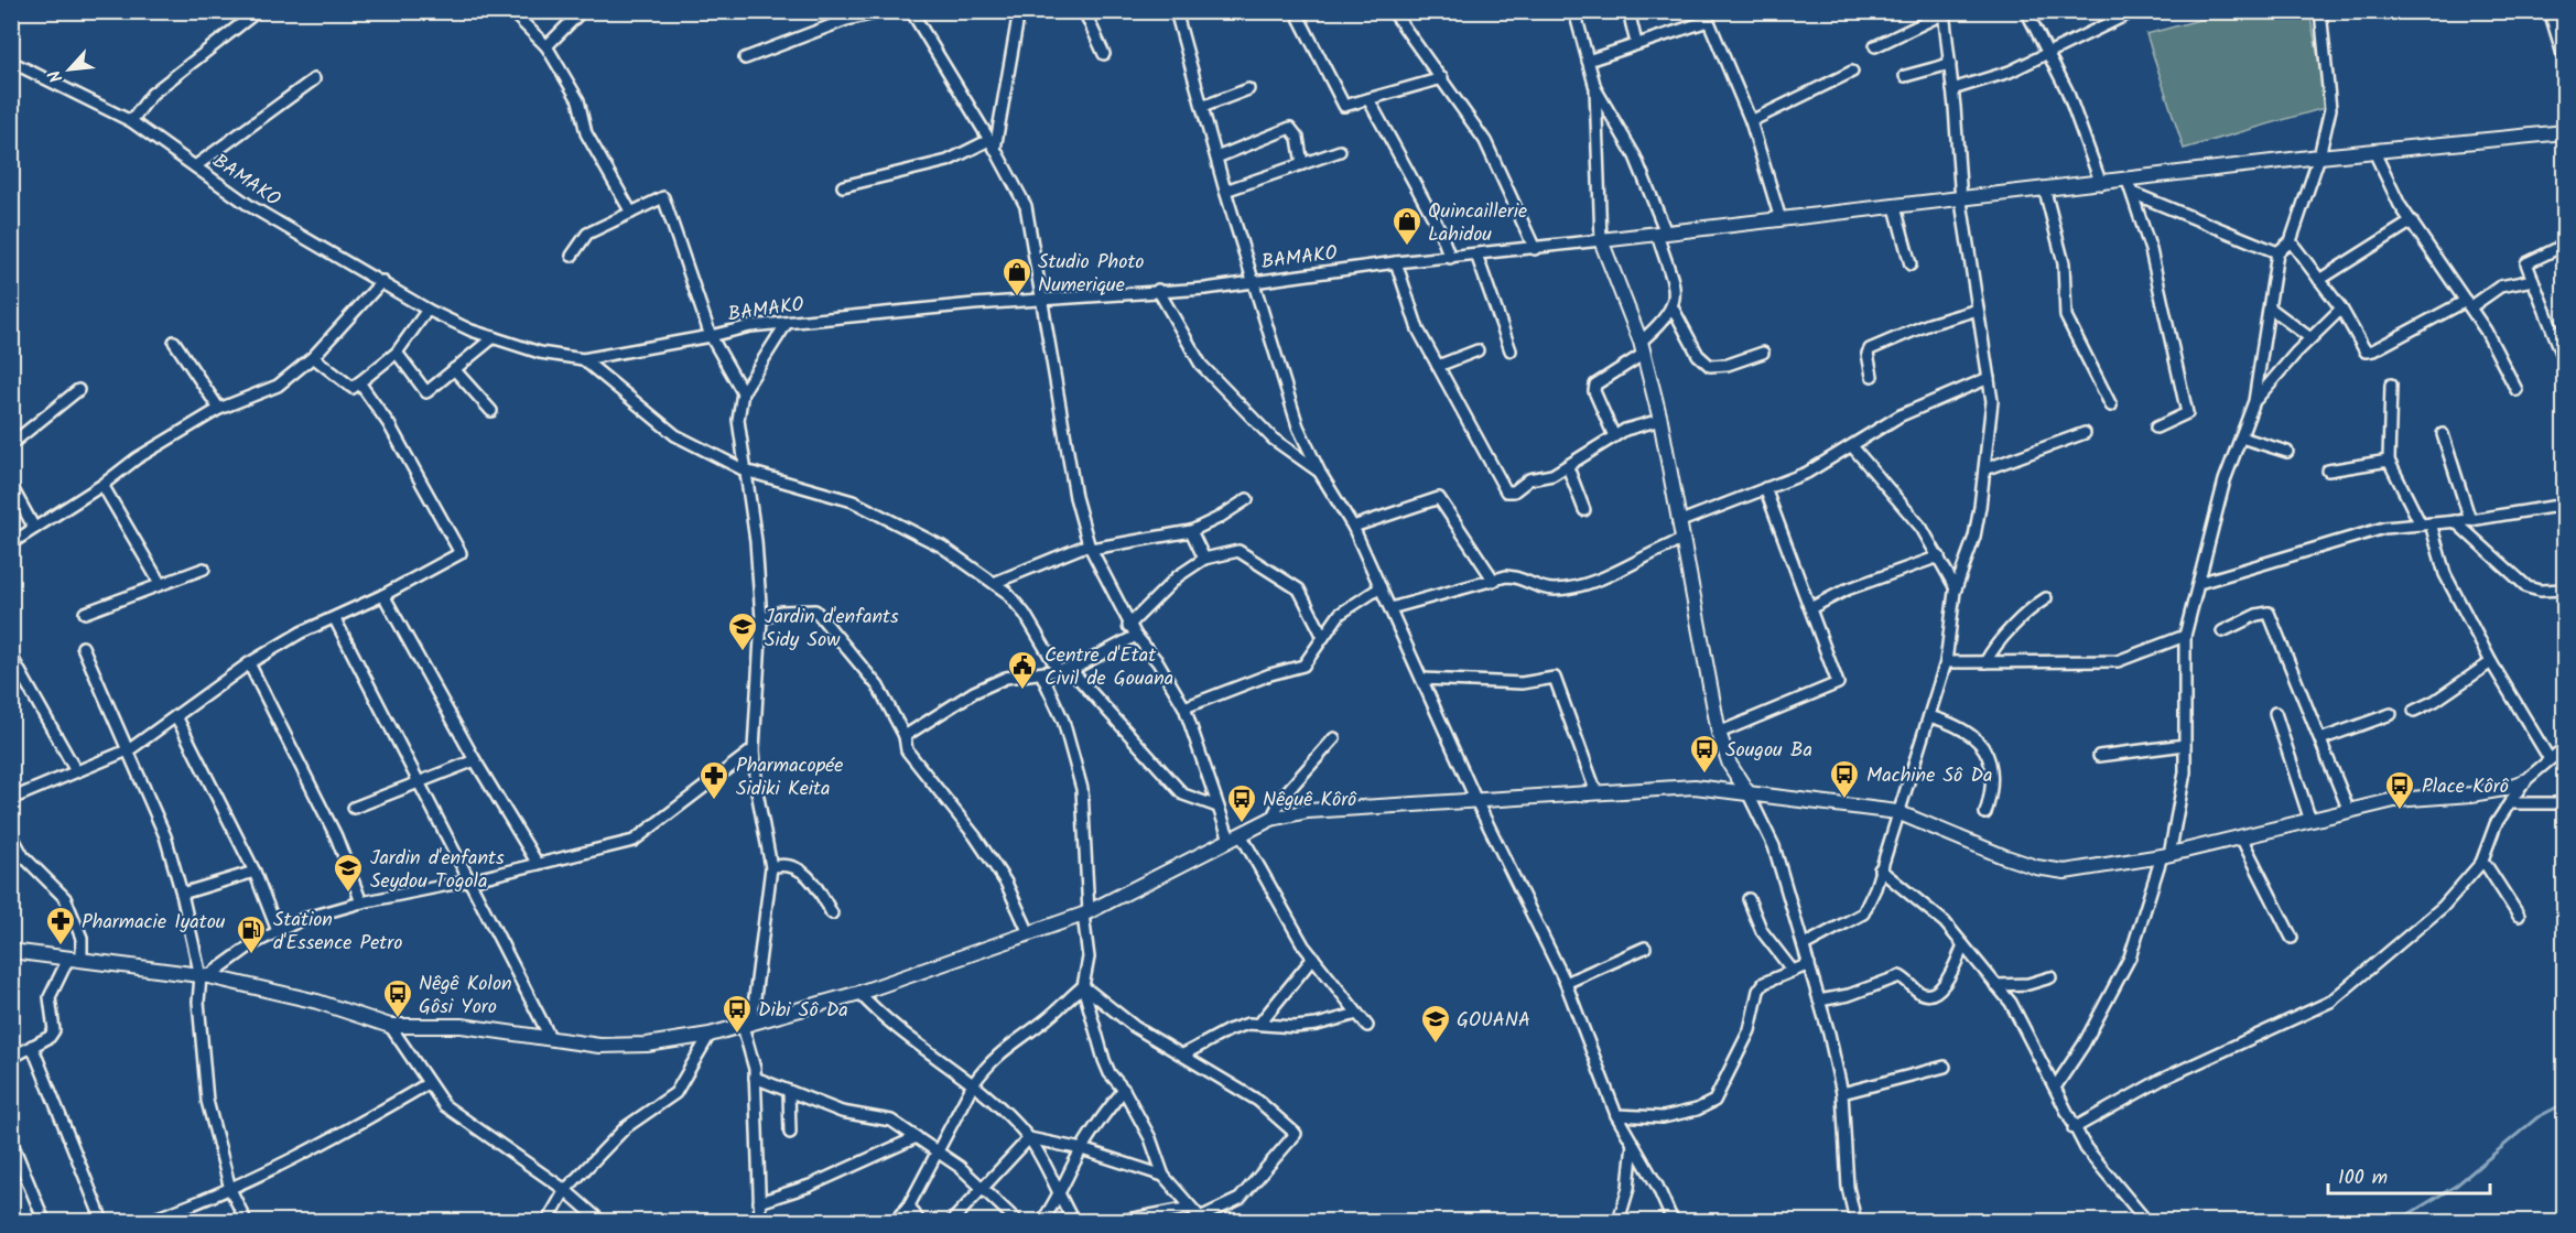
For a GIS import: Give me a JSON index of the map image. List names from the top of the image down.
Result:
{
  "streets": {
    "street": ["BAMAKO"]
  },
  "places": {
    "shop": ["Quincaillerie Lahidou", "Studio Photo Numerique"],
    "school or university": ["Jardin d'enfants Sidy Sow", "Jardin d'enfants Seydou Togola", "GOUANA"],
    "public building": ["Centre d'Etat Civil de Gouana"],
    "bus stop": [
      "Sougou Ba",
      "Machine Sô Da",
      "Place Kôrô",
      "Nêguê Kôrô",
      "Nêgê Kolon Gôsi Yoro",
      "Dibi Sô Da"
    ],
    "pharmacy": ["Pharmacopée Sidiki Keita", "Pharmacie Iyatou"],
    "fuel station": ["Station d'Essence Petro"]
  },
  "scale_bar": "100 m",
  "north": "bottom left"
}
